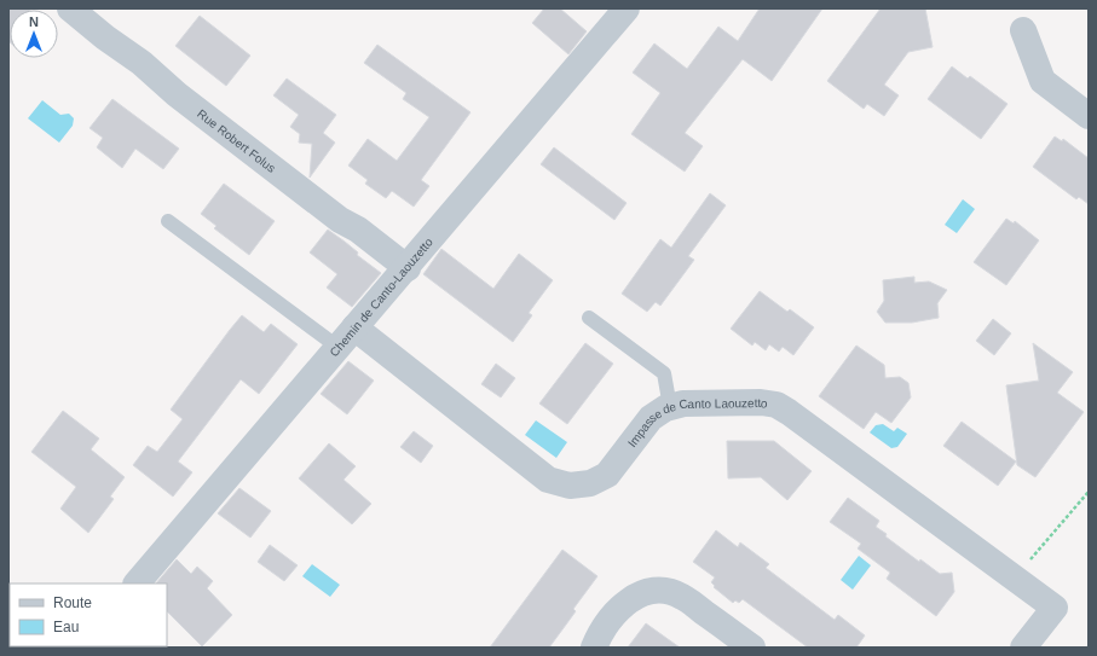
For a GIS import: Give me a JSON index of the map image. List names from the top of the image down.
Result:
{
  "streets": {
    "street": ["Rue Robert Folus", "Chemin de Canto-Laouzetto", "Impasse de Canto Laouzetto"]
  },
  "crossings": [
    ["Rue Robert Folus", "Chemin de Canto-Laouzetto"],
    ["Chemin de Canto-Laouzetto", "Impasse de Canto Laouzetto"]
  ],
  "legend": ["Route", "Eau"],
  "north": "top"
}
